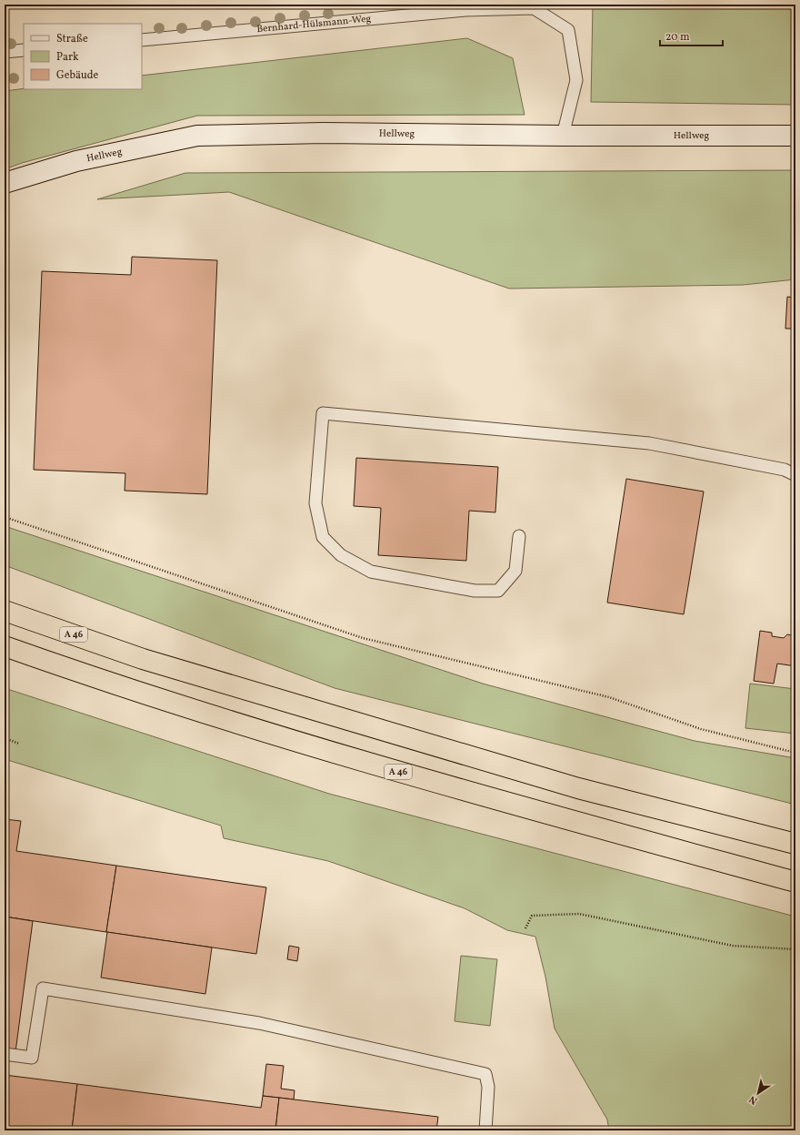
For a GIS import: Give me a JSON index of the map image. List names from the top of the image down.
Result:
{
  "streets": {
    "highway": ["A 46"],
    "street": ["Hellweg"],
    "lane": ["Bernhard-Hülsmann-Weg"]
  },
  "crossings": [
    ["Bernhard-Hülsmann-Weg", "Hellweg"]
  ],
  "legend": ["Straße", "Park", "Gebäude"],
  "scale_bar": "20 m",
  "north": "bottom left"
}
